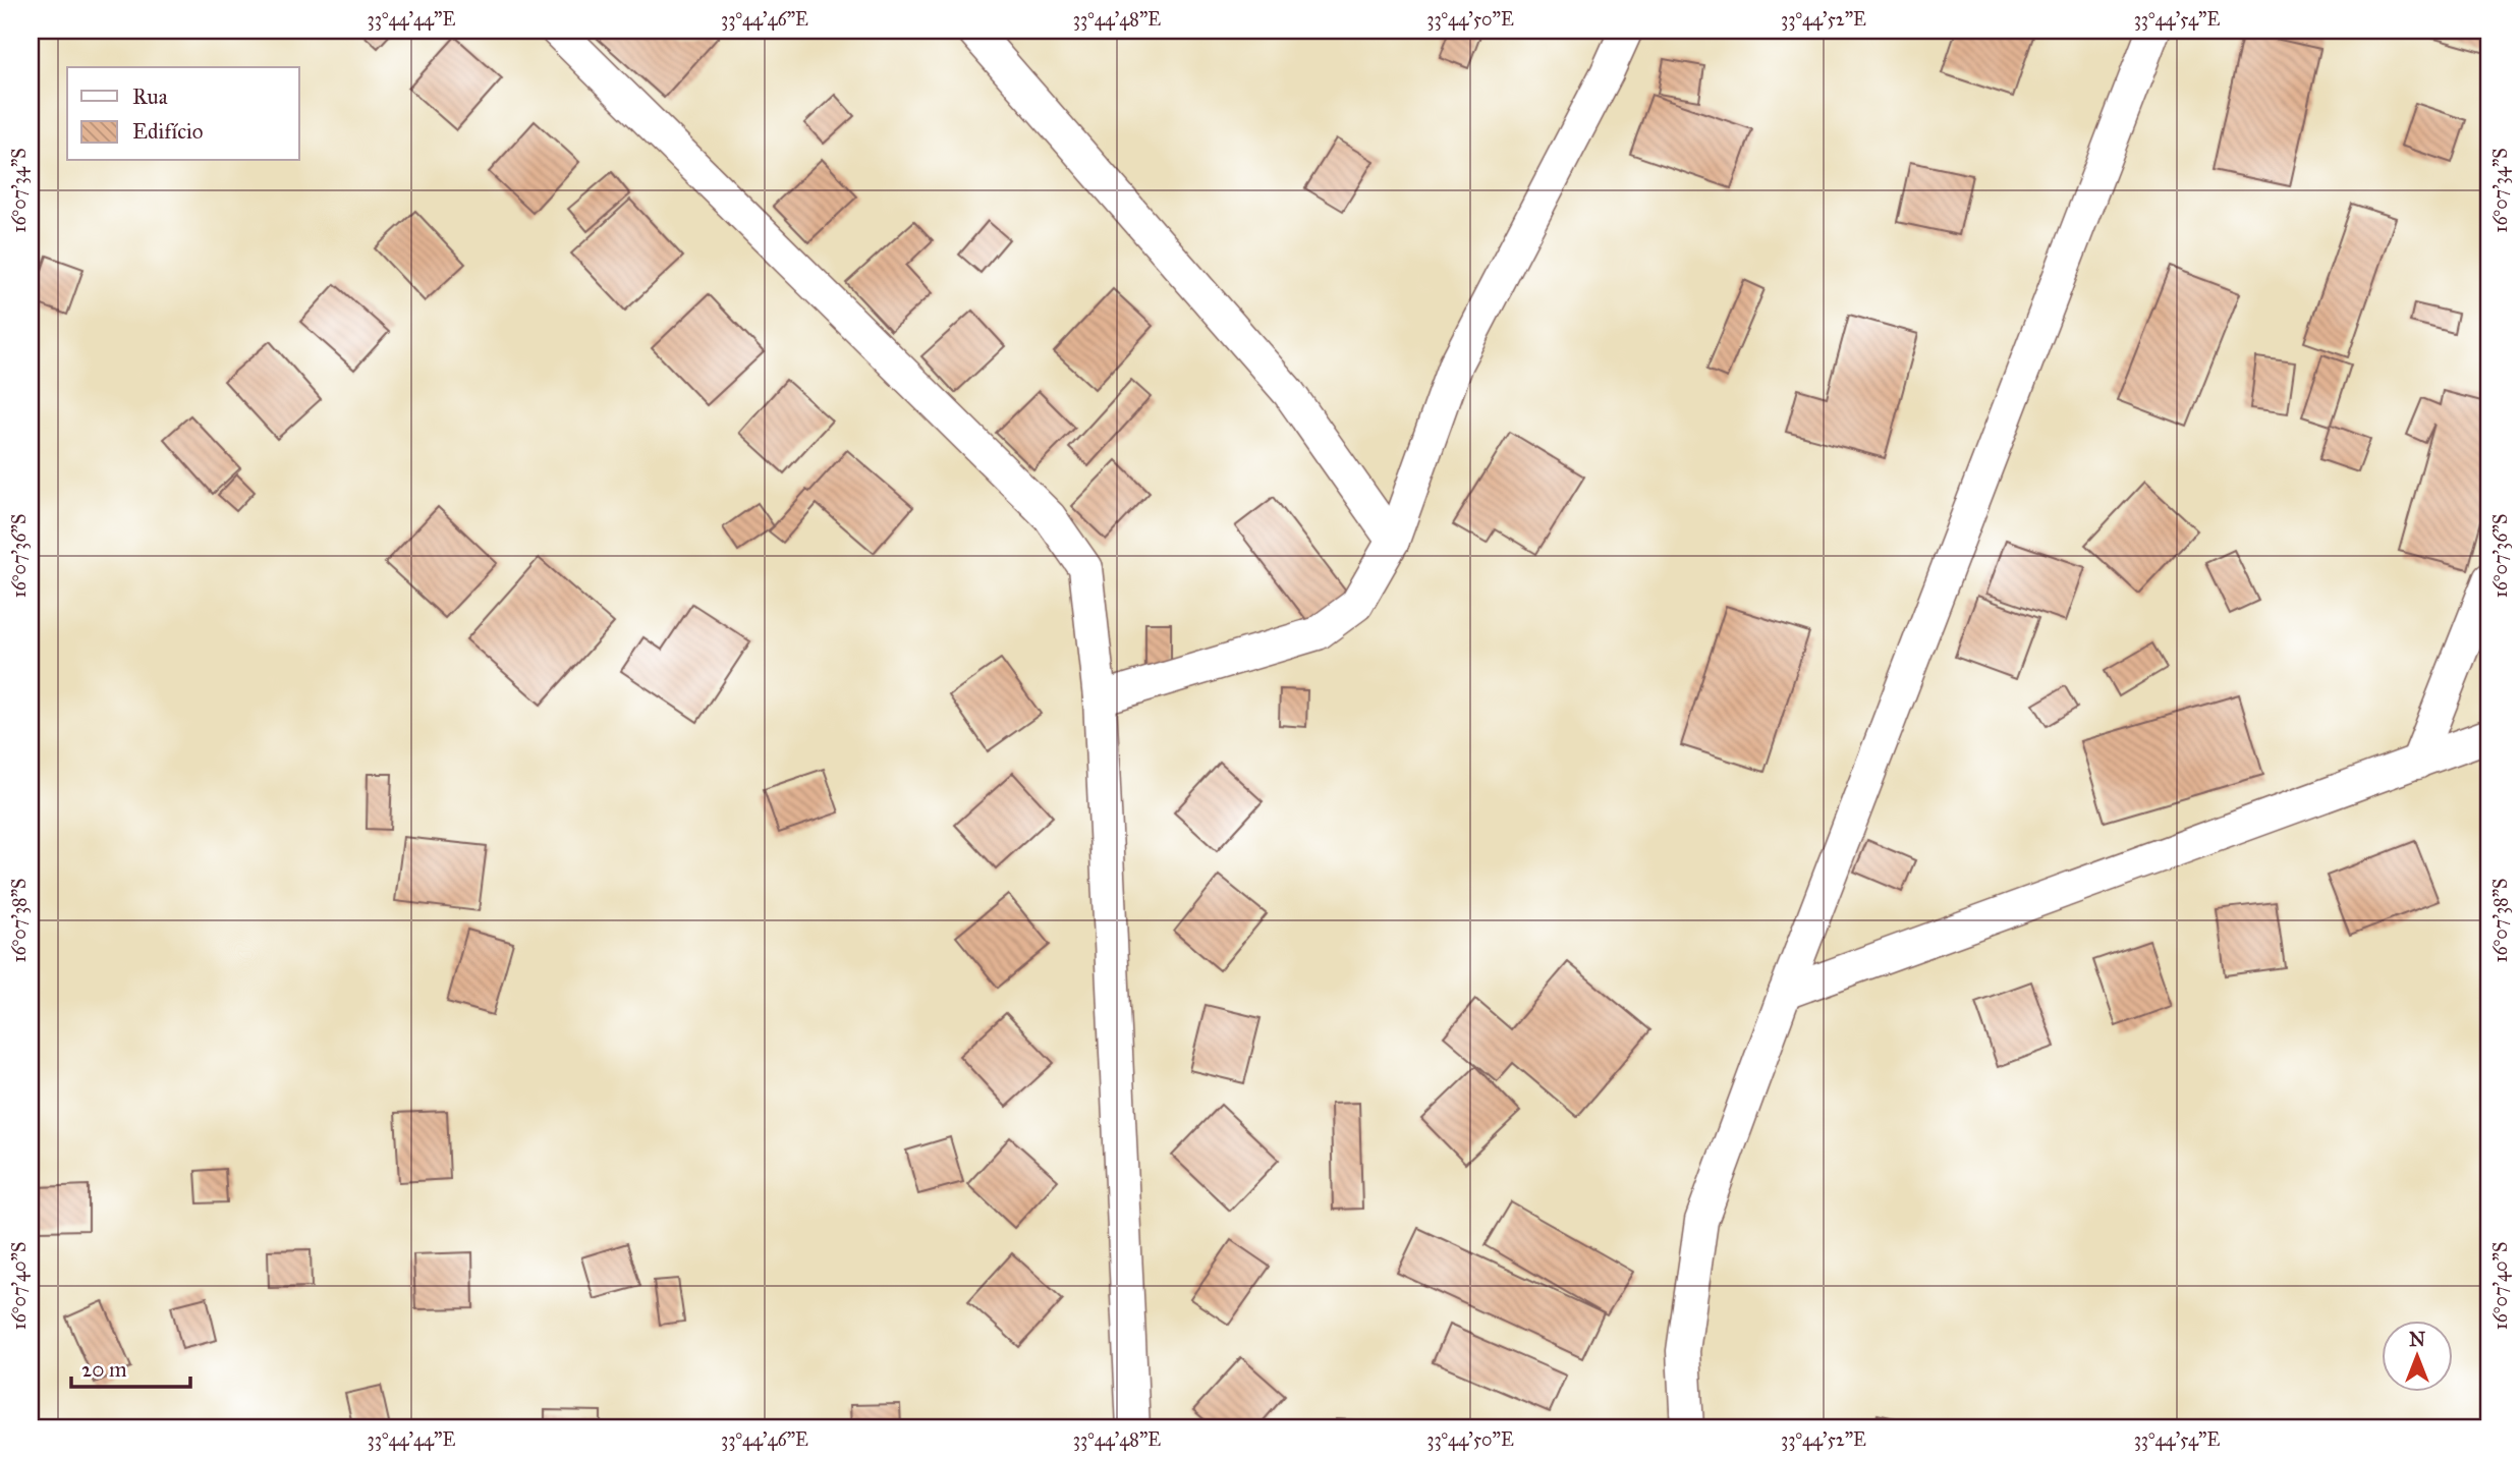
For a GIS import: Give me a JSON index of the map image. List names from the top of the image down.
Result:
{
  "legend": ["Rua", "Edifício"],
  "scale_bar": "20 m",
  "north": "top",
  "coordinates": [
    "33°44'44\"E",
    "33°44'46\"E",
    "33°44'48\"E",
    "33°44'50\"E",
    "33°44'52\"E",
    "33°44'54\"E",
    "16°07'34\"S",
    "16°07'36\"S",
    "16°07'38\"S",
    "16°07'40\"S"
  ]
}
